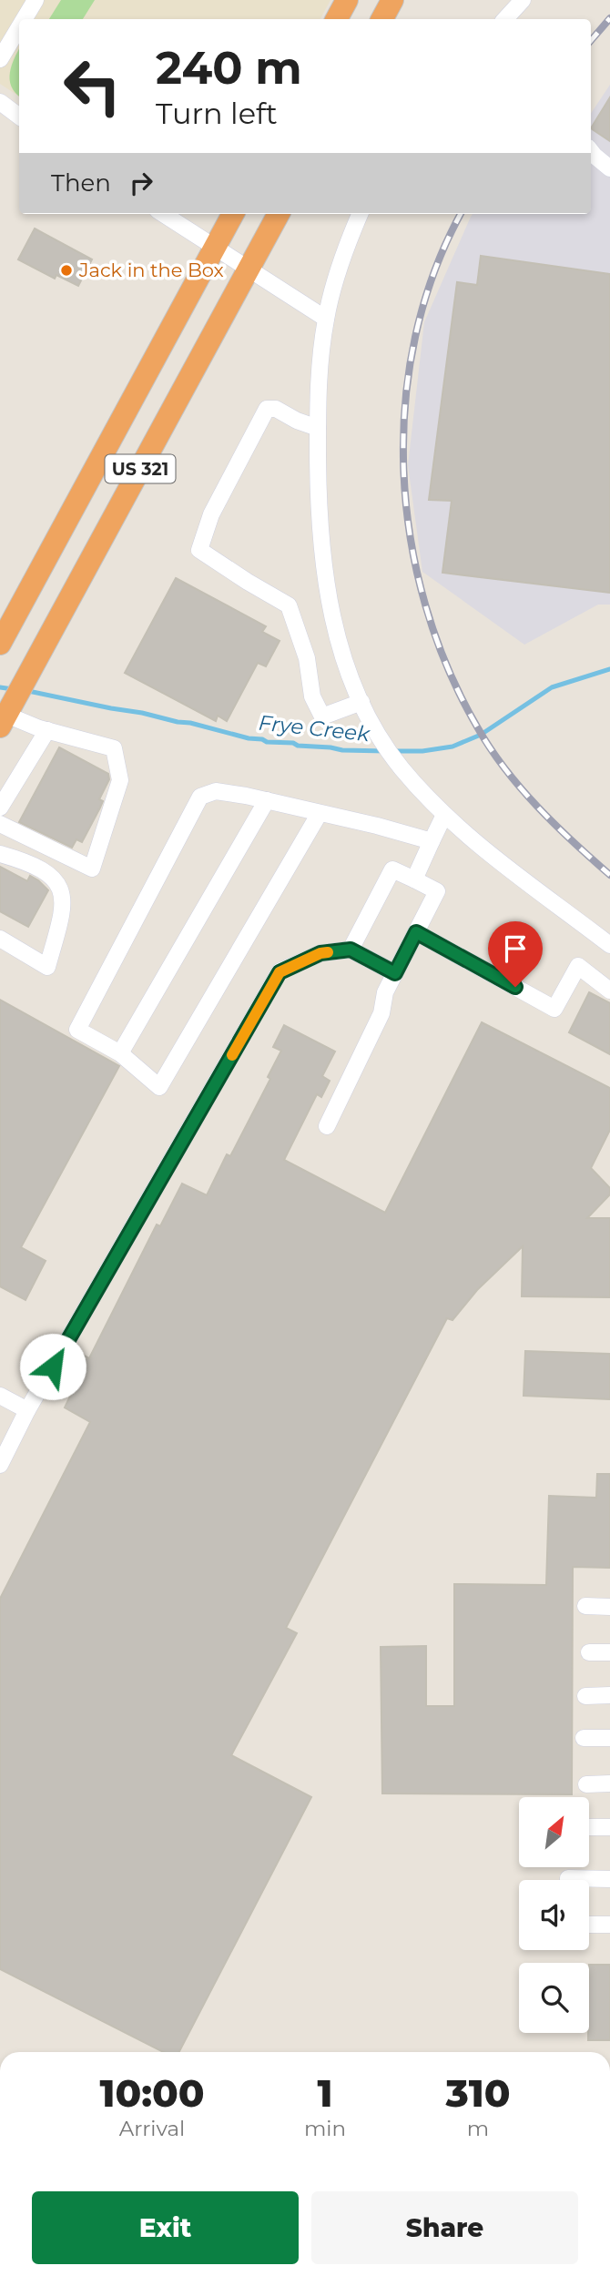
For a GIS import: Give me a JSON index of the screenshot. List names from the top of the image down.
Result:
{
  "streets": {
    "highway": ["US 321"]
  },
  "water": ["Frye Creek"],
  "places": ["Jack in the Box"],
  "north": "top right",
  "page": {
    "turn": ["240 m", "Turn left"],
    "then": "Then",
    "eta": [
      "10:00",
      "Arrival",
      "1",
      "min",
      "310",
      "m"
    ],
    "buttons": ["Exit", "Share"]
  }
}
